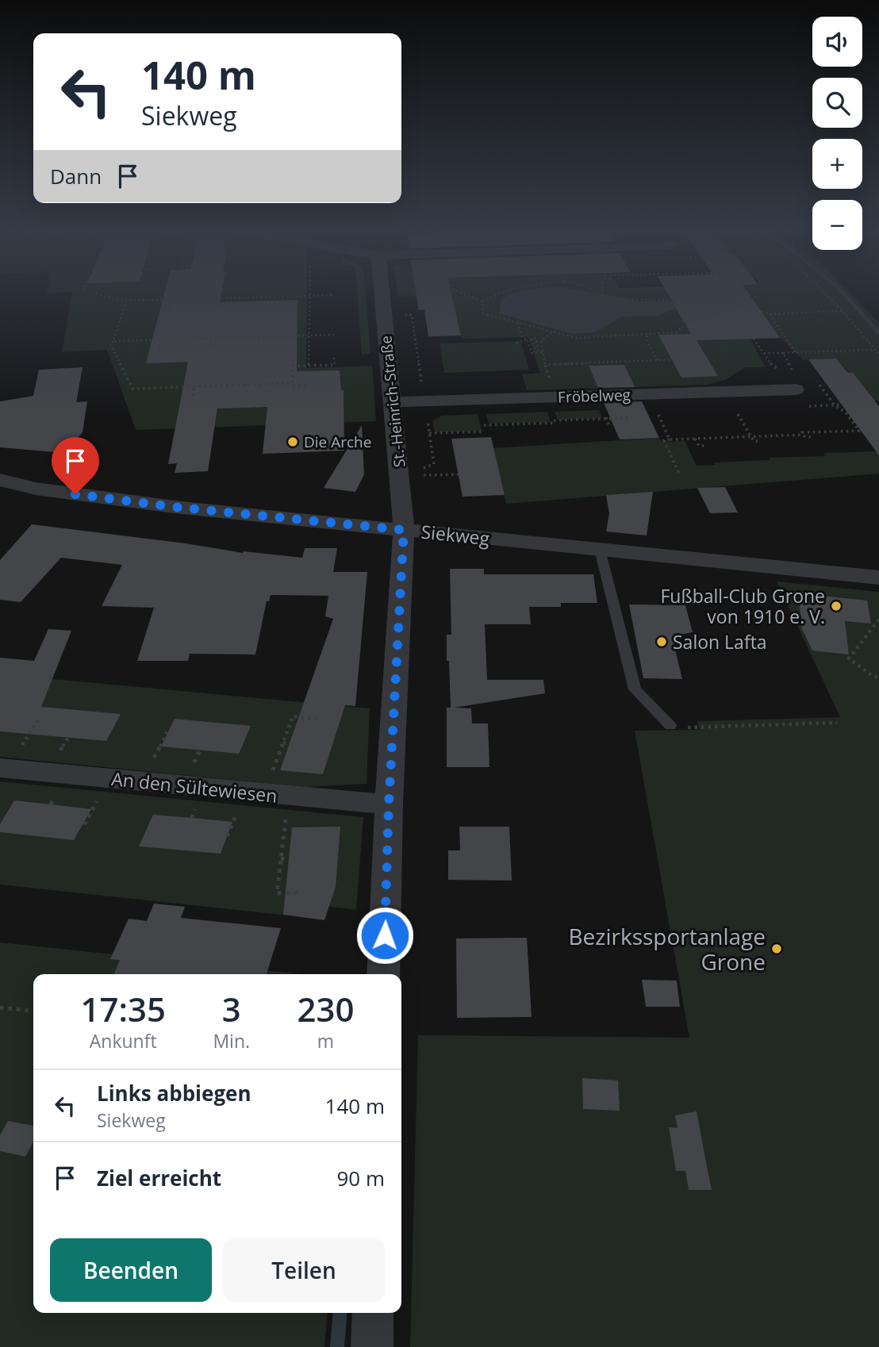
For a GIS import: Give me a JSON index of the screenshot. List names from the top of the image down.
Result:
{
  "streets": {
    "street": [
      "Fröbelweg",
      "St.-Heinrich-Straße",
      "Siekweg",
      "An den Sültewiesen"
    ]
  },
  "crossings": [
    ["Fröbelweg", "St.-Heinrich-Straße"],
    ["St.-Heinrich-Straße", "Siekweg"],
    ["St.-Heinrich-Straße", "An den Sültewiesen"]
  ],
  "places": [
    "Die Arche",
    "Fußball-Club Grone von 1910 e. V.",
    "Salon Lafta",
    "Bezirkssportanlage Grone"
  ],
  "page": {
    "map_buttons": ["+", "−"],
    "turn": ["140 m", "Siekweg"],
    "then": "Dann",
    "eta": [
      "17:35",
      "Ankunft",
      "3",
      "Min.",
      "230",
      "m"
    ],
    "list": [
      {
        "name": "Links abbiegen",
        "note": "Siekweg",
        "value": "140 m"
      },
      {
        "name": "Ziel erreicht",
        "value": "90 m"
      }
    ],
    "buttons": ["Beenden", "Teilen"]
  }
}
